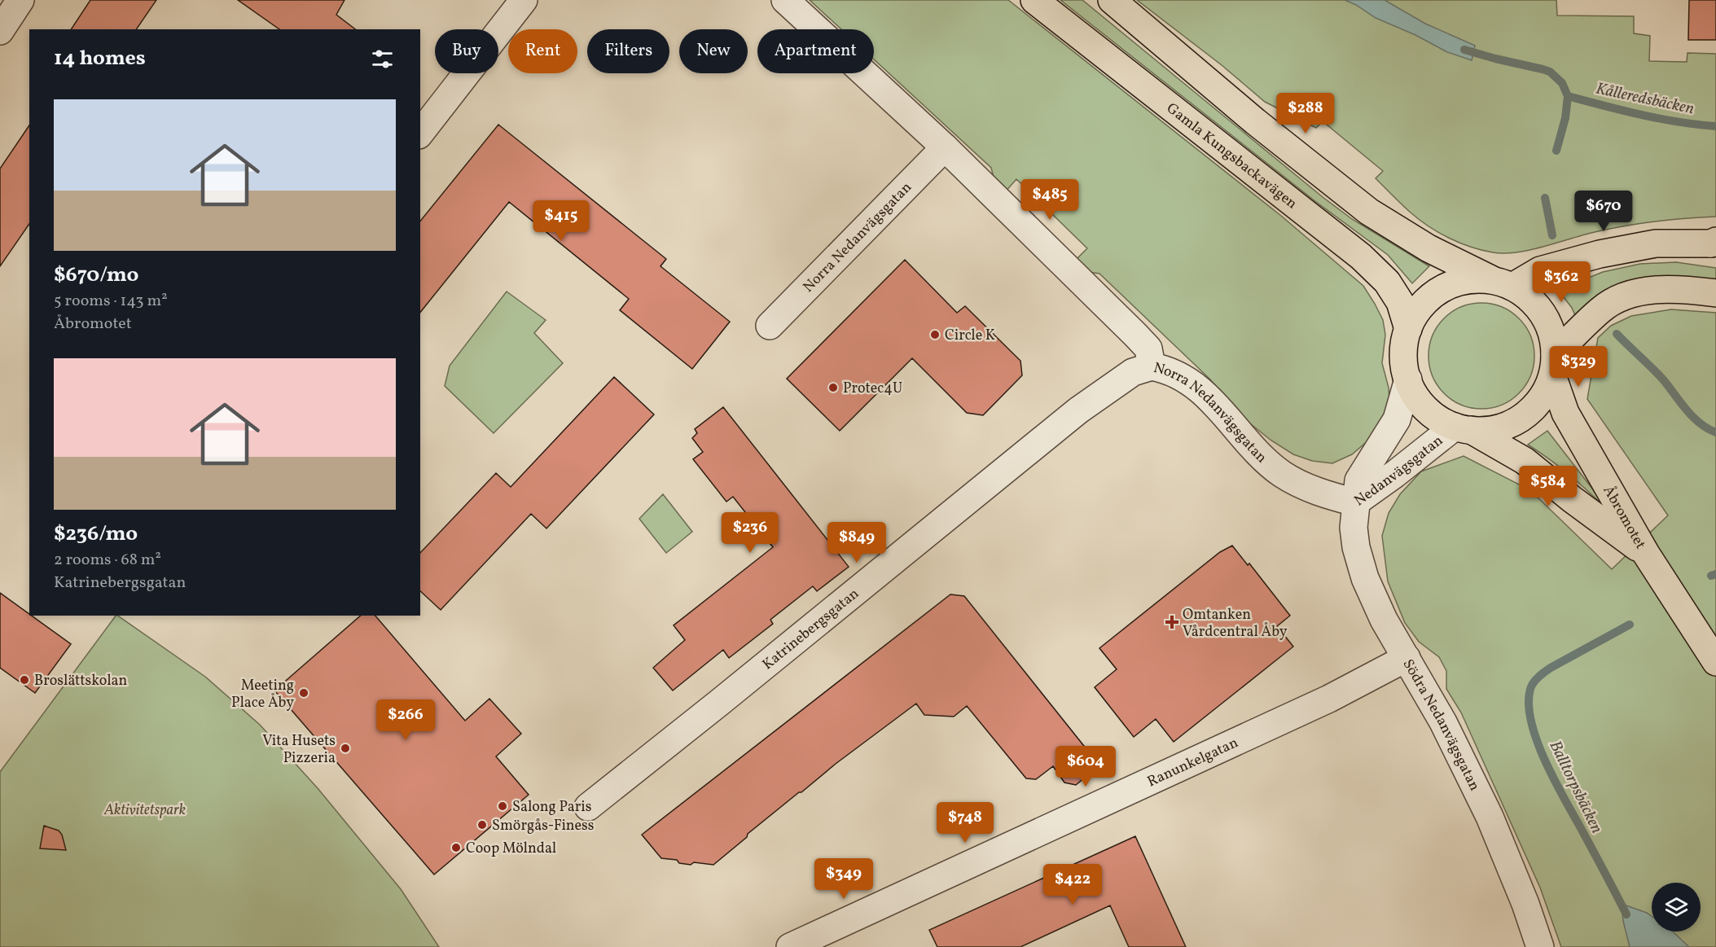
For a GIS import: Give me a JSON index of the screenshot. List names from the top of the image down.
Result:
{
  "streets": {
    "main road": ["Gamla Kungsbackavägen", "Åbromotet"],
    "street": [
      "Norra Nedanvägsgatan",
      "Nedanvägsgatan",
      "Katrinebergsgatan",
      "Södra Nedanvägsgatan",
      "Ranunkelgatan"
    ]
  },
  "crossings": [
    ["Gamla Kungsbackavägen", "Nedanvägsgatan"],
    ["Gamla Kungsbackavägen", "Åbromotet"],
    ["Norra Nedanvägsgatan", "Nedanvägsgatan"],
    ["Norra Nedanvägsgatan", "Katrinebergsgatan"],
    ["Norra Nedanvägsgatan", "Södra Nedanvägsgatan"],
    ["Nedanvägsgatan", "Åbromotet"],
    ["Nedanvägsgatan", "Södra Nedanvägsgatan"],
    ["Södra Nedanvägsgatan", "Ranunkelgatan"]
  ],
  "water": ["Kålleredsbäcken", "Balltorpsbäcken"],
  "parks": ["Aktivitetspark"],
  "places": {
    "other": [
      "Circle K",
      "Protec4U",
      "Broslättskolan",
      "Meeting Place Åby",
      "Vita Husets Pizzeria",
      "Salong Paris",
      "Smörgås-Finess",
      "Coop Mölndal"
    ],
    "health": ["Omtanken Vårdcentral Åby"]
  },
  "page": {
    "chip": [
      "Buy",
      "Rent",
      "Filters",
      "New",
      "Apartment"
    ],
    "heading": "14 homes",
    "list": [
      {
        "name": "$670/mo",
        "note": "5 rooms · 143 m² · Åbromotet"
      },
      {
        "name": "$236/mo",
        "note": "2 rooms · 68 m² · Katrinebergsgatan"
      }
    ],
    "price": [
      "$288",
      "$485",
      "$670",
      "$415",
      "$362",
      "$329",
      "$584",
      "$236",
      "$849",
      "$266",
      "$604",
      "$748",
      "$349",
      "$422"
    ]
  }
}
